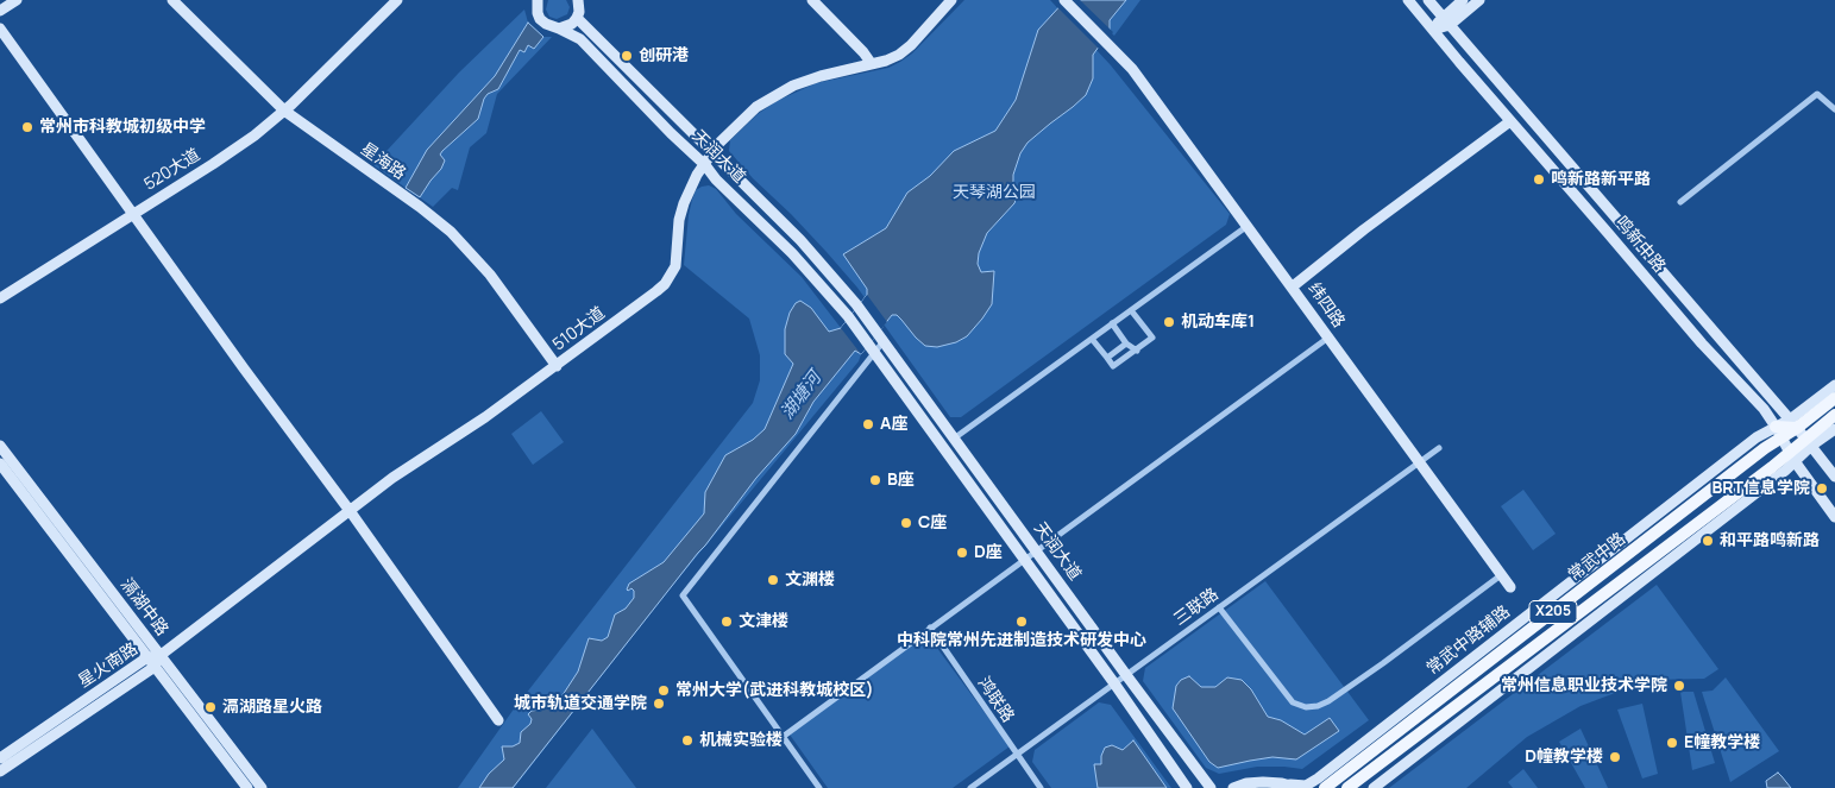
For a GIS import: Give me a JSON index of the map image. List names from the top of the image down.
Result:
{
  "streets": {
    "main road": ["常武中路", "X205"],
    "street": [
      "天润大道",
      "星海路",
      "520大道",
      "鸣新中路",
      "纬四路",
      "510大道",
      "滆湖中路",
      "三联路",
      "常武中路辅路",
      "星火南路",
      "鸿联路"
    ]
  },
  "crossings": [
    ["天润大道", "510大道"],
    ["天润大道", "三联路"],
    ["星海路", "520大道"],
    ["星海路", "510大道"],
    ["鸣新中路", "常武中路"],
    ["鸣新中路", "常武中路辅路"],
    ["纬四路", "三联路"],
    ["510大道", "滆湖中路"],
    ["510大道", "星火南路"],
    ["常武中路", "常武中路辅路"],
    ["滆湖中路", "星火南路"],
    ["三联路", "鸿联路"]
  ],
  "water": ["湖塘河"],
  "parks": ["天琴湖公园"],
  "places": [
    "创研港",
    "常州市科教城初级中学",
    "鸣新路新平路",
    "机动车库1",
    "A座",
    "B座",
    "BRT信息学院",
    "C座",
    "和平路鸣新路",
    "D座",
    "文渊楼",
    "文津楼",
    "中科院常州先进制造技术研发中心",
    "常州信息职业技术学院",
    "常州大学(武进科教城校区)",
    "城市轨道交通学院",
    "滆湖路星火路",
    "机械实验楼",
    "E幢教学楼",
    "D幢教学楼"
  ]
}
